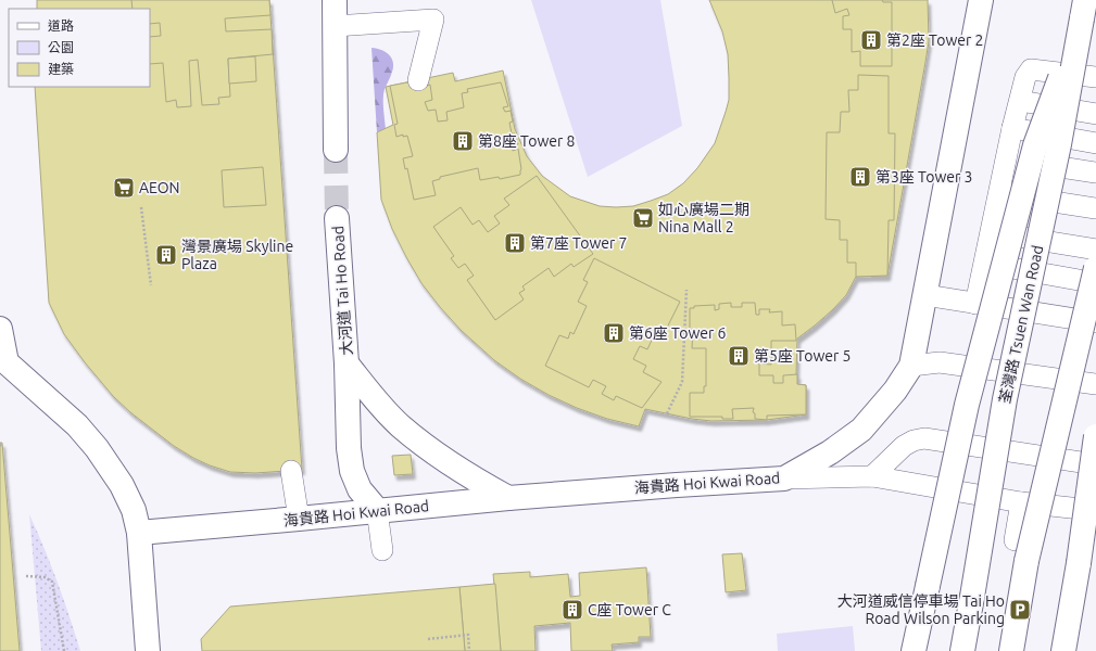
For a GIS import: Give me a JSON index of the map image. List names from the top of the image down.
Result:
{
  "streets": {
    "main road": ["大河道 Tai Ho Road", "荃灣路 Tsuen Wan Road", "海貴路 Hoi Kwai Road"]
  },
  "crossings": [
    ["大河道 Tai Ho Road", "海貴路 Hoi Kwai Road"]
  ],
  "places": {
    "building": [
      "第2座 Tower 2",
      "第8座 Tower 8",
      "第3座 Tower 3",
      "第7座 Tower 7",
      "灣景廣場 Skyline Plaza",
      "第6座 Tower 6",
      "第5座 Tower 5",
      "C座 Tower C"
    ],
    "supermarket": ["AEON", "如心廣場二期 Nina Mall 2"],
    "parking": ["大河道威信停車場 Tai Ho Road Wilson Parking"]
  },
  "legend": ["道路", "公園", "建築"]
}
